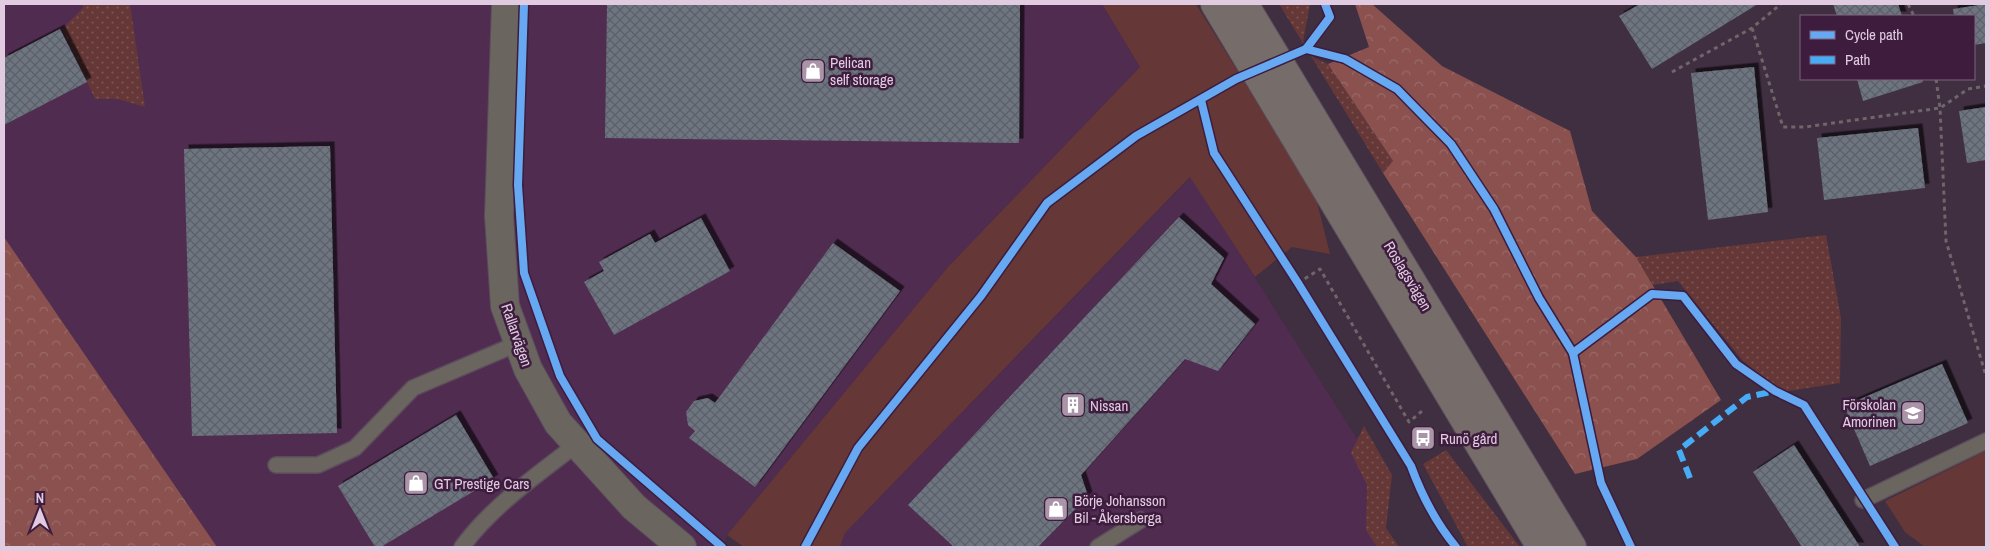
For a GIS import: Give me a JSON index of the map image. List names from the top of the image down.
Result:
{
  "streets": {
    "main road": ["Roslagsvägen"],
    "street": ["Rallarvägen"]
  },
  "places": {
    "shop": ["Pelican self storage", "GT Prestige Cars", "Börje Johansson Bil - Åkersberga"],
    "building": ["Nissan"],
    "school or university": ["Förskolan Amorinen"],
    "bus stop": ["Runö gård"]
  },
  "legend": ["Cycle path", "Path"],
  "north": "top"
}
